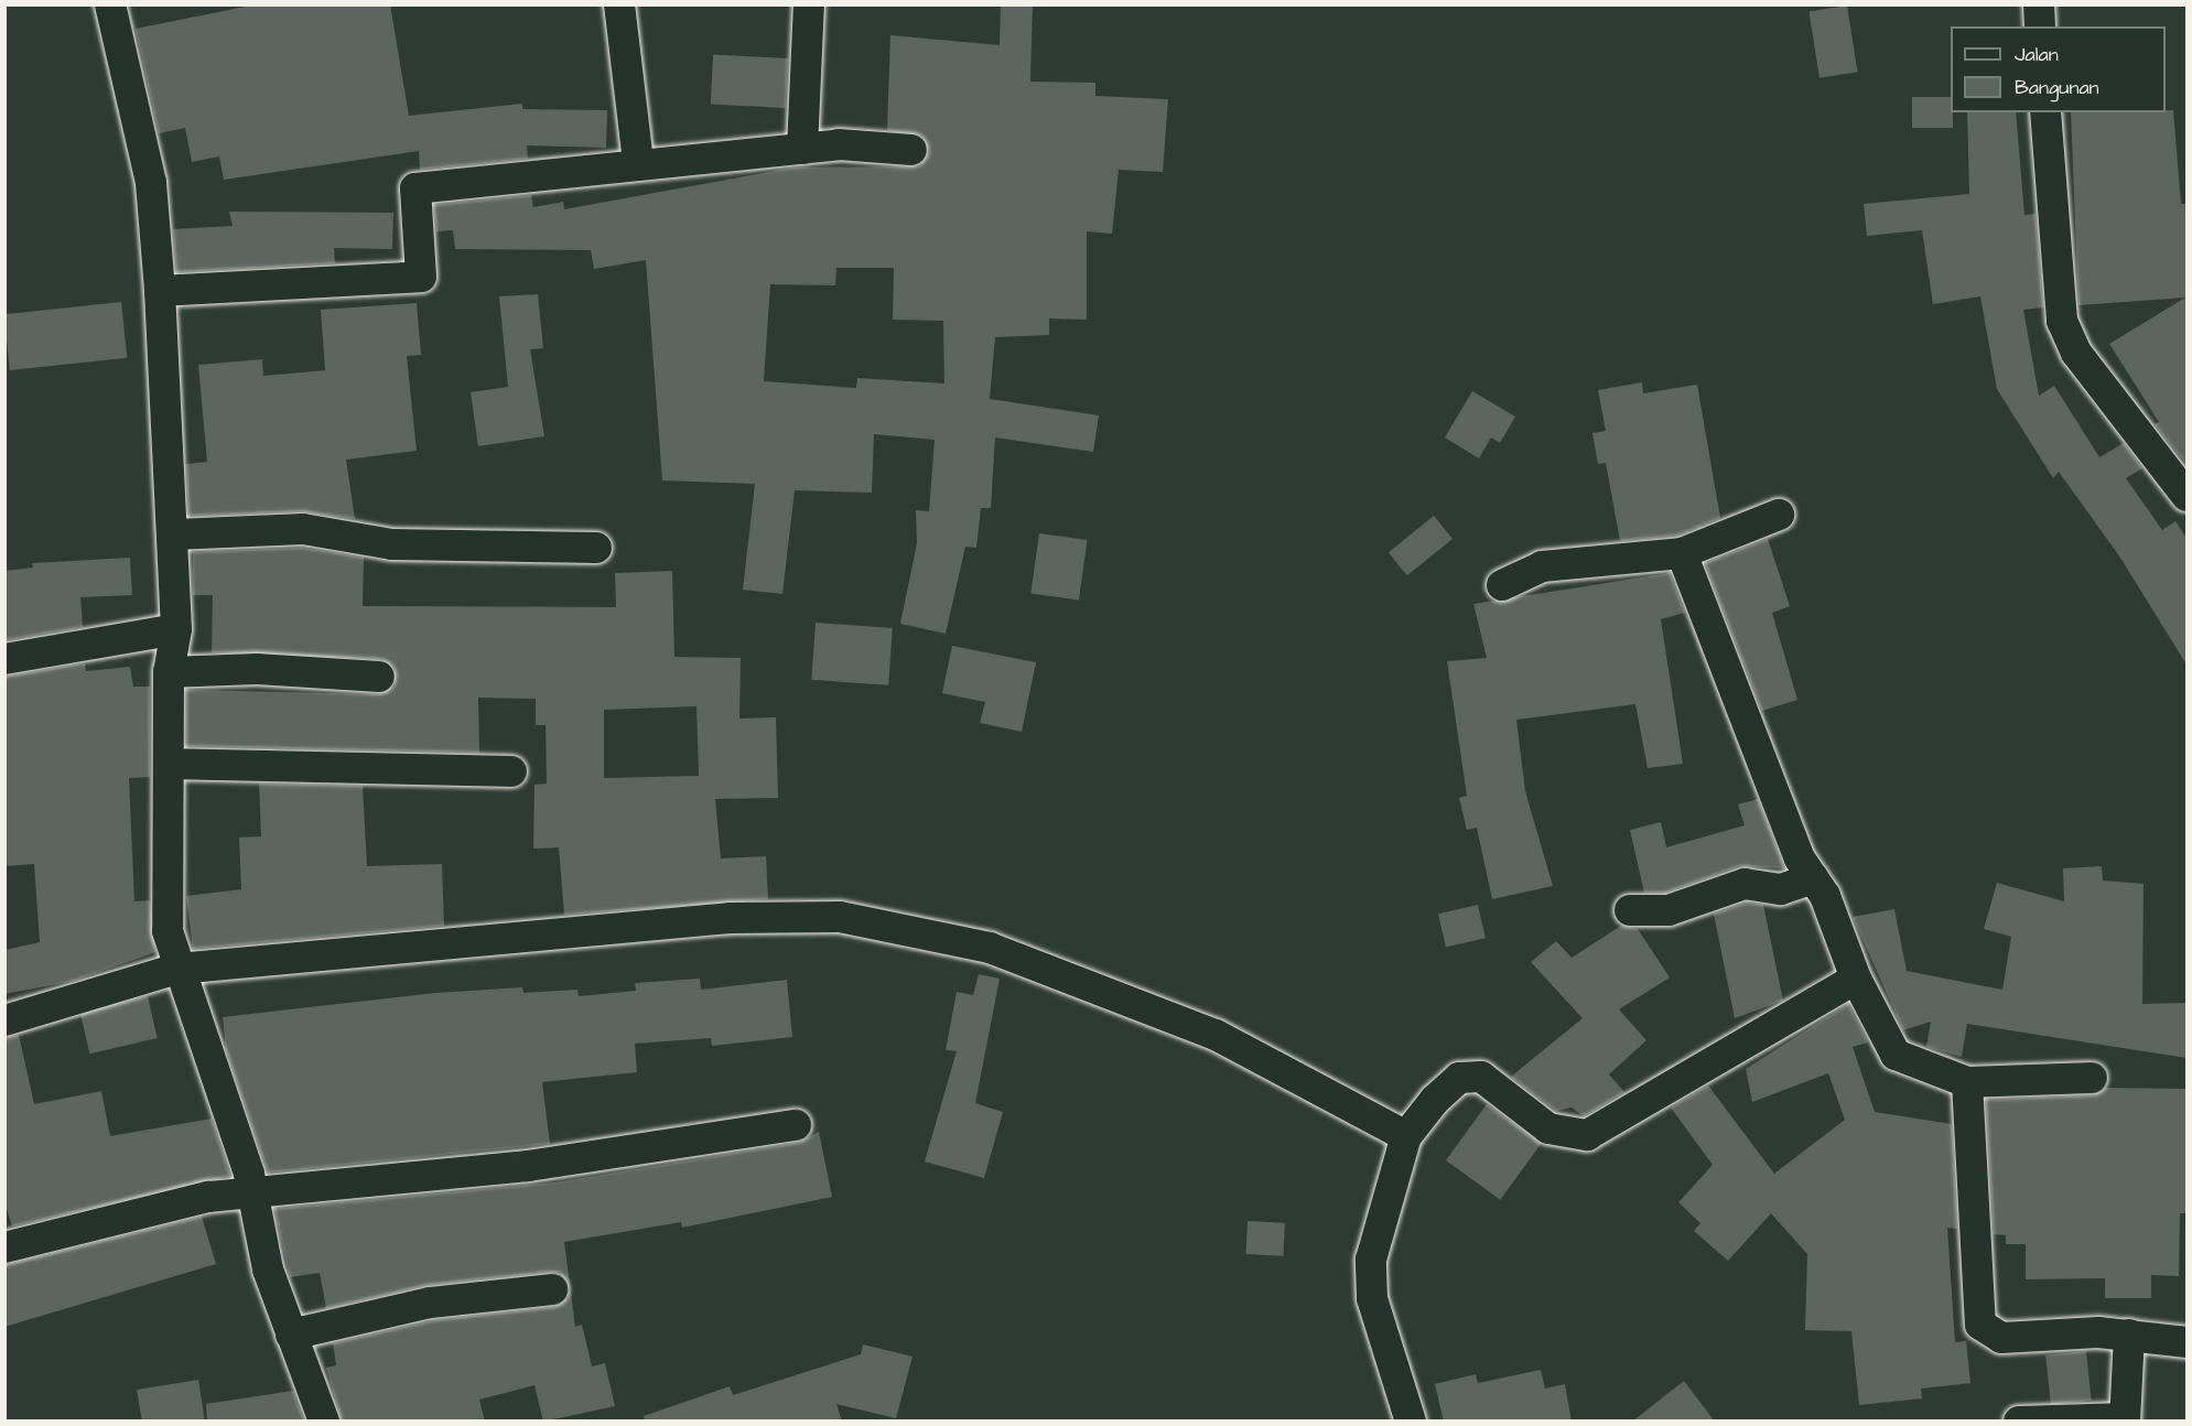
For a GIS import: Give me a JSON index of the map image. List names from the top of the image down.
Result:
{
  "legend": ["Jalan", "Bangunan"]
}
